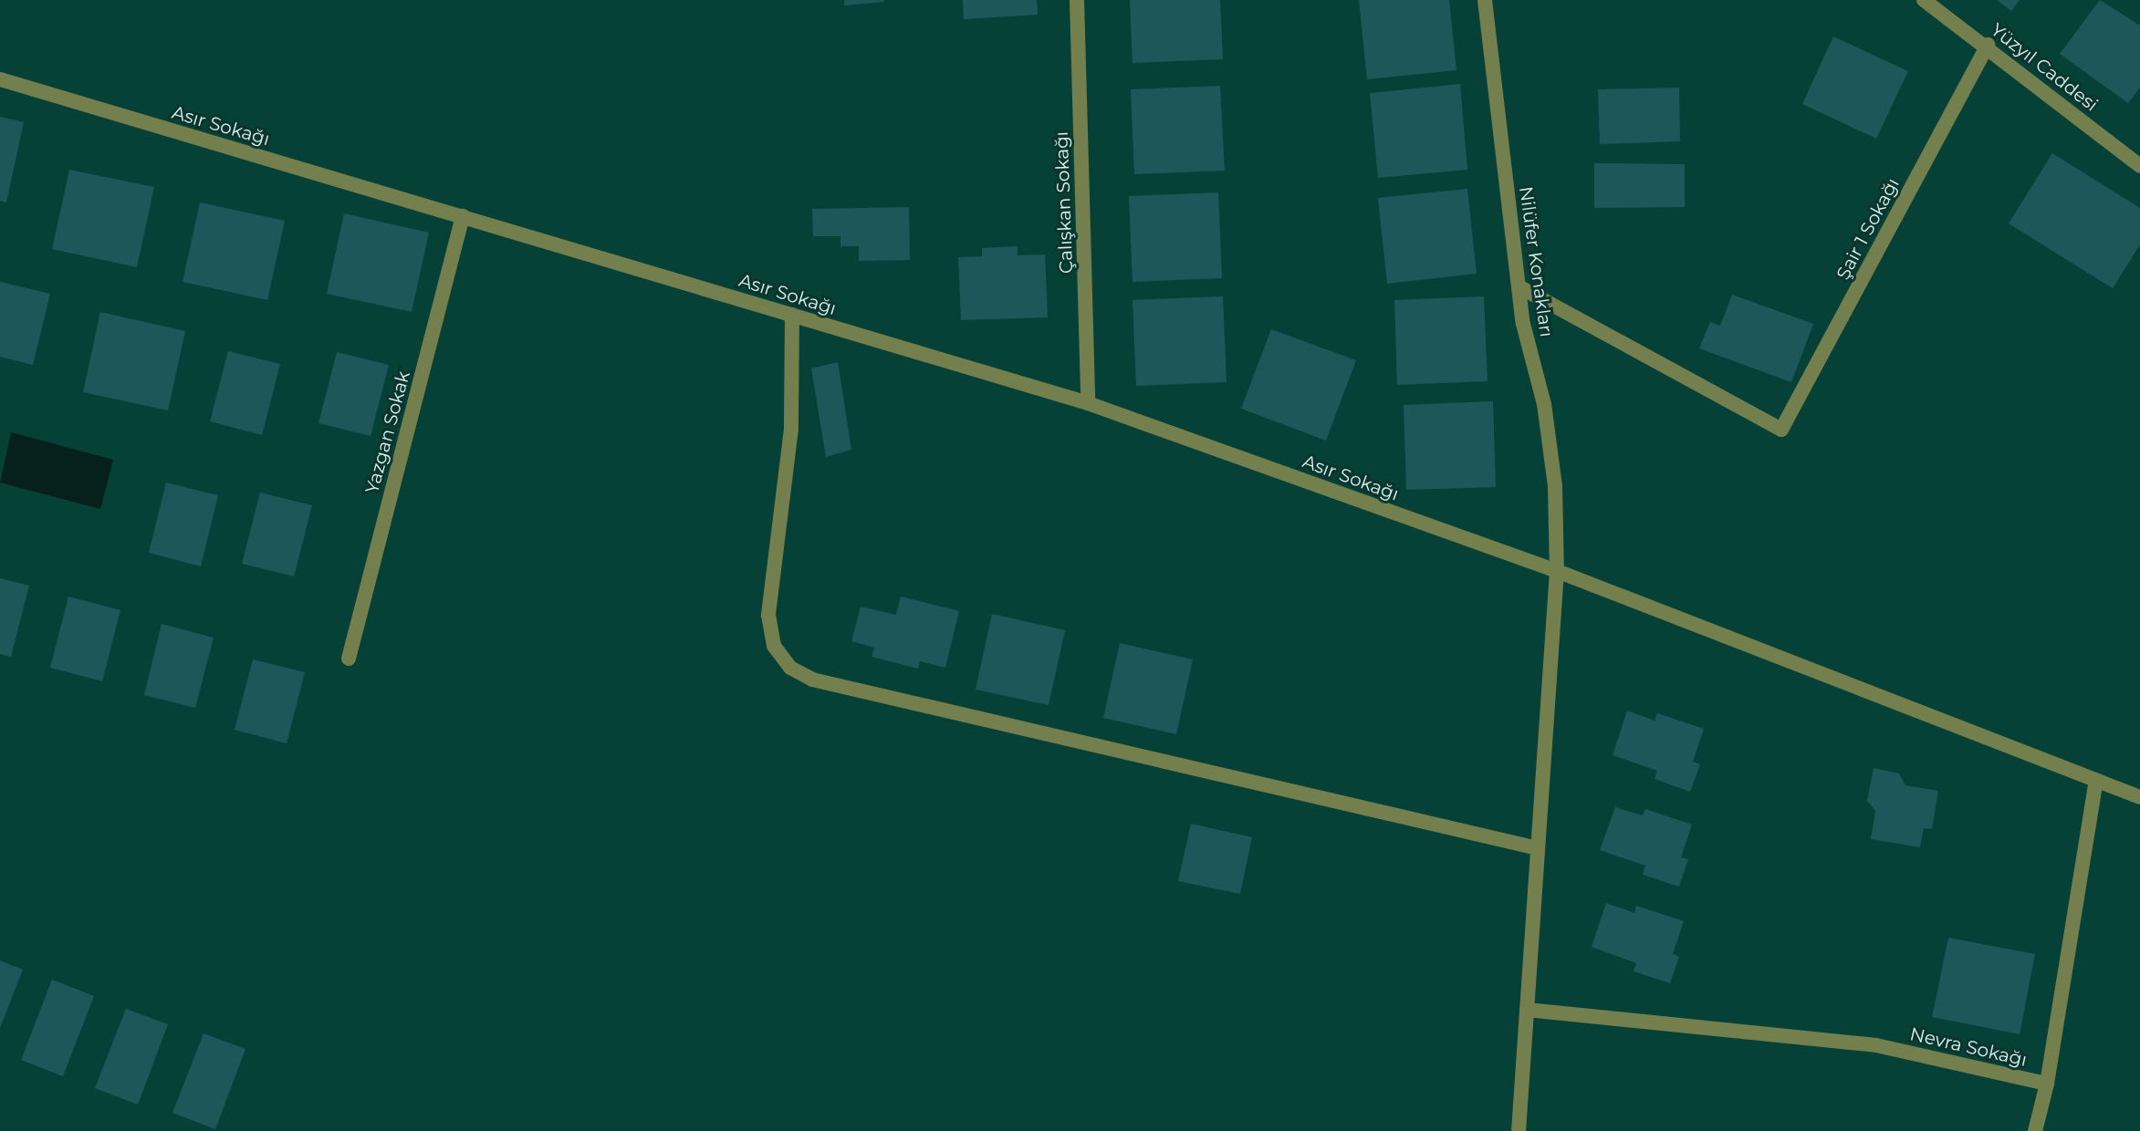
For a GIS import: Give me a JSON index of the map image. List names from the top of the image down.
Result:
{
  "streets": {
    "street": [
      "Yüzyıl Caddesi",
      "Asır Sokağı",
      "Çalışkan Sokağı",
      "Şair 1 Sokağı",
      "Nilüfer Konakları",
      "Yazgan Sokak",
      "Nevra Sokağı"
    ]
  },
  "crossings": [
    ["Yüzyıl Caddesi", "Şair 1 Sokağı"],
    ["Asır Sokağı", "Çalışkan Sokağı"],
    ["Asır Sokağı", "Nilüfer Konakları"],
    ["Asır Sokağı", "Yazgan Sokak"],
    ["Şair 1 Sokağı", "Nilüfer Konakları"],
    ["Nilüfer Konakları", "Nevra Sokağı"]
  ]
}
